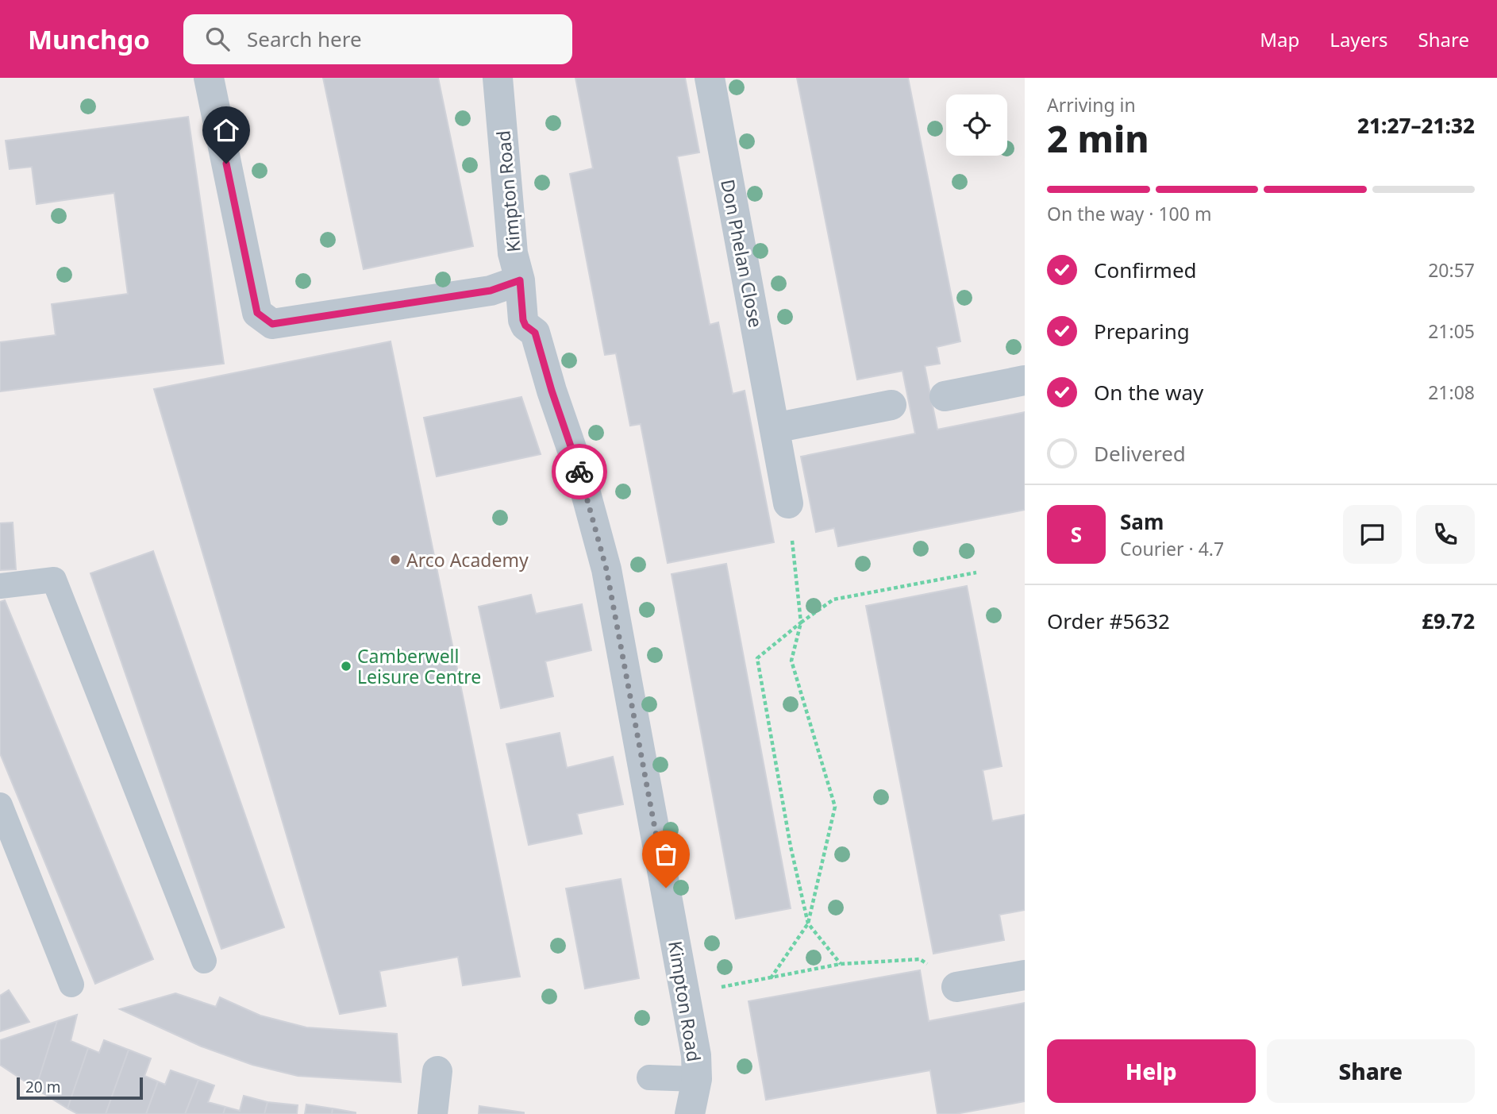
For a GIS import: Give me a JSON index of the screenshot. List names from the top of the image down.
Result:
{
  "streets": {
    "street": ["Kimpton Road", "Don Phelan Close"]
  },
  "places": ["Arco Academy", "Camberwell Leisure Centre"],
  "scale_bar": "20 m",
  "page": {
    "header": "Munchgo",
    "search": "Search here",
    "nav": ["Map", "Layers", "Share"],
    "heading": ["2 min", "Arriving in", "21:27–21:32"],
    "panel": [
      "Sam",
      "Courier · 4.7",
      "Order #5632",
      "£9.72"
    ],
    "bar": "On the way · 100 m",
    "list": [
      ["Confirmed", "20:57"],
      ["Preparing", "21:05"],
      ["On the way", "21:08"],
      "Delivered"
    ],
    "round": "S",
    "buttons": ["Help", "Share"],
    "scale": "20 m"
  }
}
